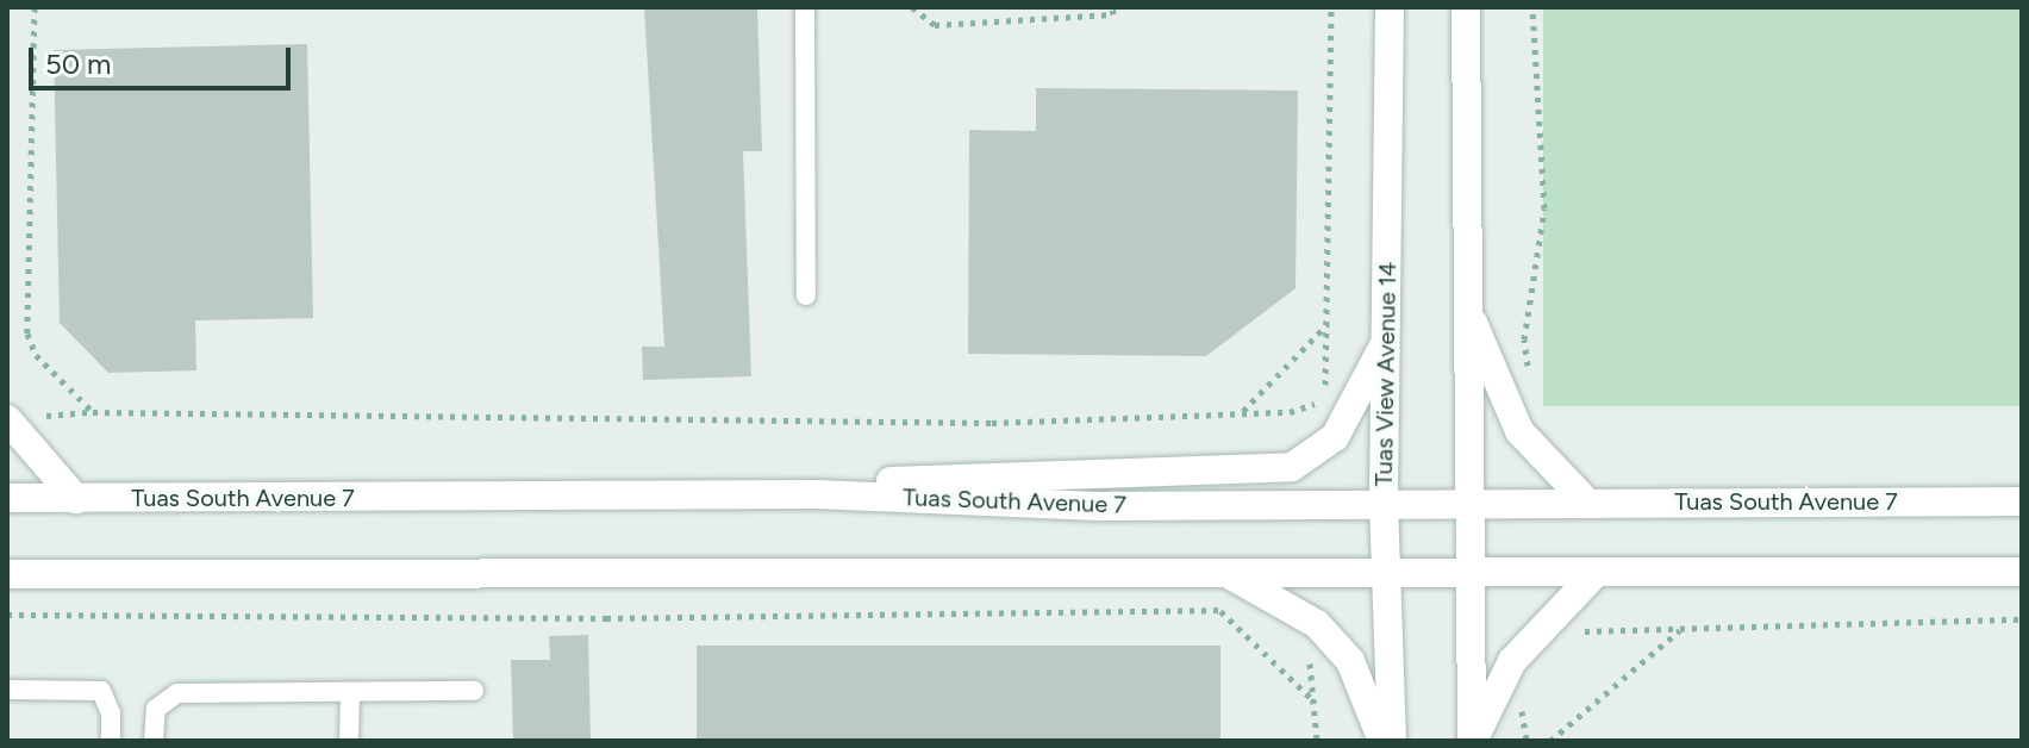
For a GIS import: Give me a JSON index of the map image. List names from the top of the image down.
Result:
{
  "streets": {
    "street": ["Tuas View Avenue 14", "Tuas South Avenue 7"]
  },
  "crossings": [
    ["Tuas View Avenue 14", "Tuas South Avenue 7"]
  ],
  "scale_bar": "50 m"
}
